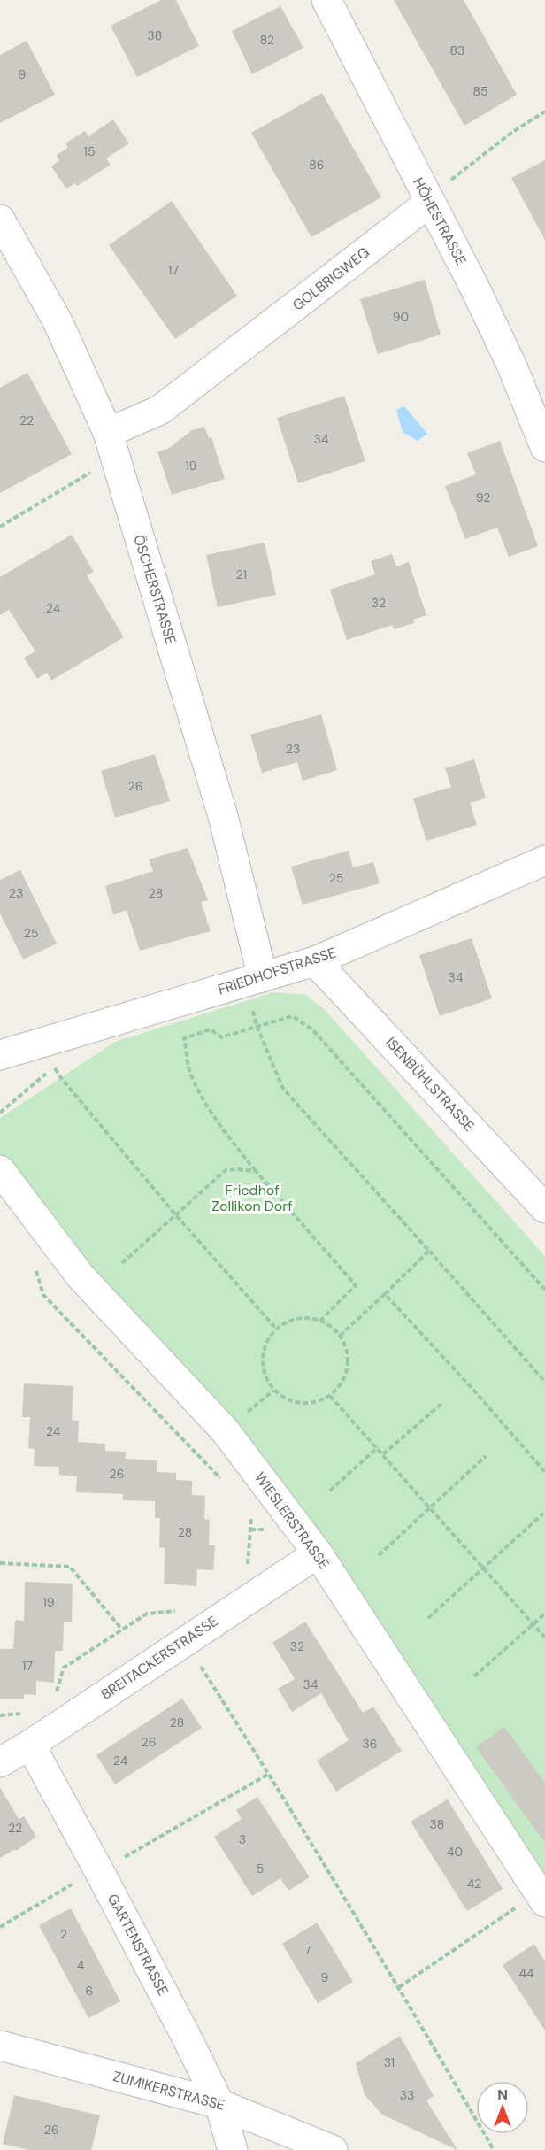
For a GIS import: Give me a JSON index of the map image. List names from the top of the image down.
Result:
{
  "streets": {
    "street": [
      "HÖHESTRASSE",
      "GOLBRIGWEG",
      "ÖSCHERSTRASSE",
      "FRIEDHOFSTRASSE",
      "ISENBÜHLSTRASSE",
      "WIESLERSTRASSE",
      "BREITACKERSTRASSE",
      "GARTENSTRASSE",
      "ZUMIKERSTRASSE"
    ]
  },
  "crossings": [
    ["HÖHESTRASSE", "GOLBRIGWEG"],
    ["GOLBRIGWEG", "ÖSCHERSTRASSE"],
    ["ÖSCHERSTRASSE", "FRIEDHOFSTRASSE"],
    ["FRIEDHOFSTRASSE", "ISENBÜHLSTRASSE"],
    ["WIESLERSTRASSE", "BREITACKERSTRASSE"],
    ["BREITACKERSTRASSE", "GARTENSTRASSE"],
    ["GARTENSTRASSE", "ZUMIKERSTRASSE"]
  ],
  "parks": ["Friedhof Zollikon Dorf"],
  "house_numbers": [
    "38",
    "82",
    "83",
    "9",
    "85",
    "15",
    "86",
    "17",
    "90",
    "22",
    "34",
    "19",
    "92",
    "21",
    "32",
    "24",
    "23",
    "26",
    "25",
    "23",
    "28",
    "25",
    "34",
    "24",
    "26",
    "28",
    "19",
    "32",
    "17",
    "34",
    "28",
    "26",
    "36",
    "24",
    "38",
    "22",
    "3",
    "40",
    "5",
    "42",
    "2",
    "7",
    "4",
    "44",
    "9",
    "6",
    "31",
    "33",
    "26"
  ],
  "north": "top"
}
